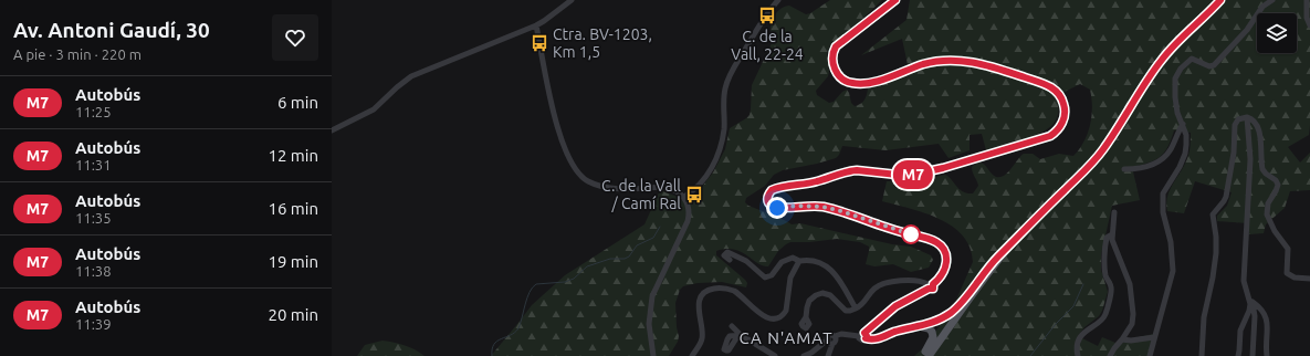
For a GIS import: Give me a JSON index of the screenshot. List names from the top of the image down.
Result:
{
  "districts": ["CA N'AMAT"],
  "places": {
    "bus stop": ["C. de la Vall, 22-24", "Ctra. BV-1203, Km 1,5", "C. de la Vall / Camí Ral"]
  },
  "lines": ["bus line M7"],
  "page": {
    "heading": ["Av. Antoni Gaudí, 30", "A pie · 3 min · 220 m"],
    "on_map": "M7",
    "list": [
      {
        "mark": "M7",
        "name": "Autobús",
        "note": "11:25",
        "value": "6 min"
      },
      {
        "mark": "M7",
        "name": "Autobús",
        "note": "11:31",
        "value": "12 min"
      },
      {
        "mark": "M7",
        "name": "Autobús",
        "note": "11:35",
        "value": "16 min"
      },
      {
        "mark": "M7",
        "name": "Autobús",
        "note": "11:38",
        "value": "19 min"
      },
      {
        "mark": "M7",
        "name": "Autobús",
        "note": "11:39",
        "value": "20 min"
      }
    ]
  }
}
